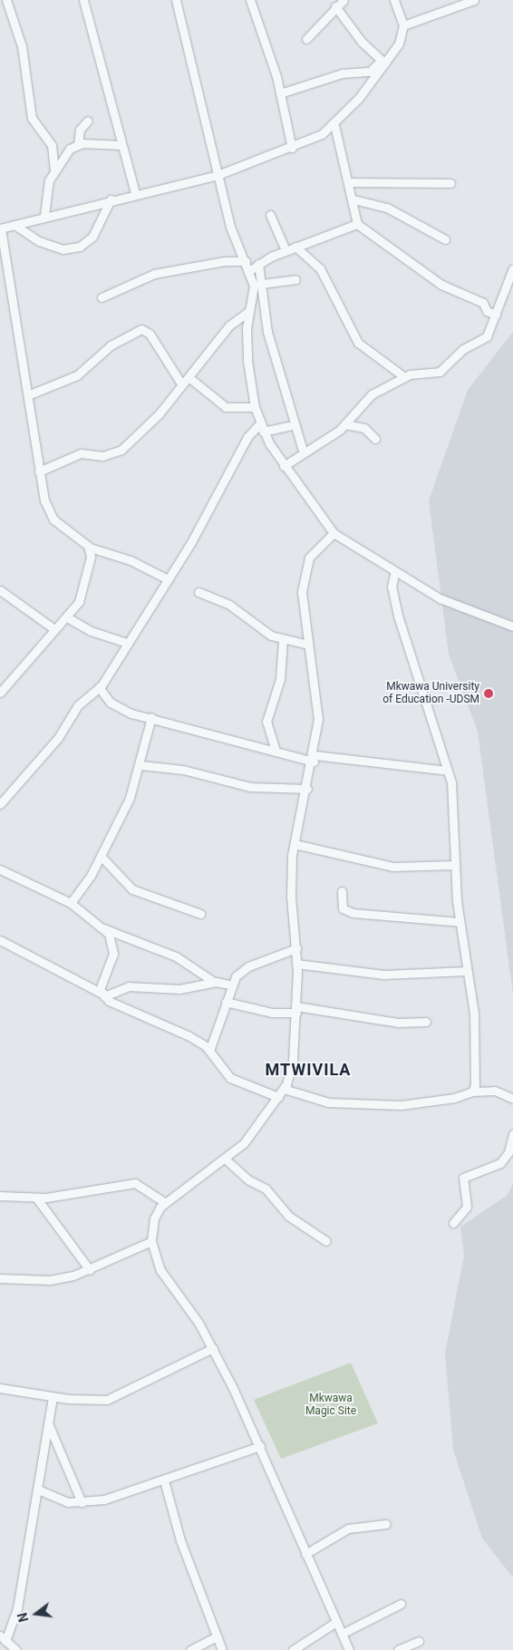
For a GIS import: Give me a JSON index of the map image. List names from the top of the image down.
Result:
{
  "districts": ["MTWIVILA"],
  "parks": ["Mkwawa Magic Site"],
  "places": ["Mkwawa University of Education -UDSM"],
  "north": "left"
}
